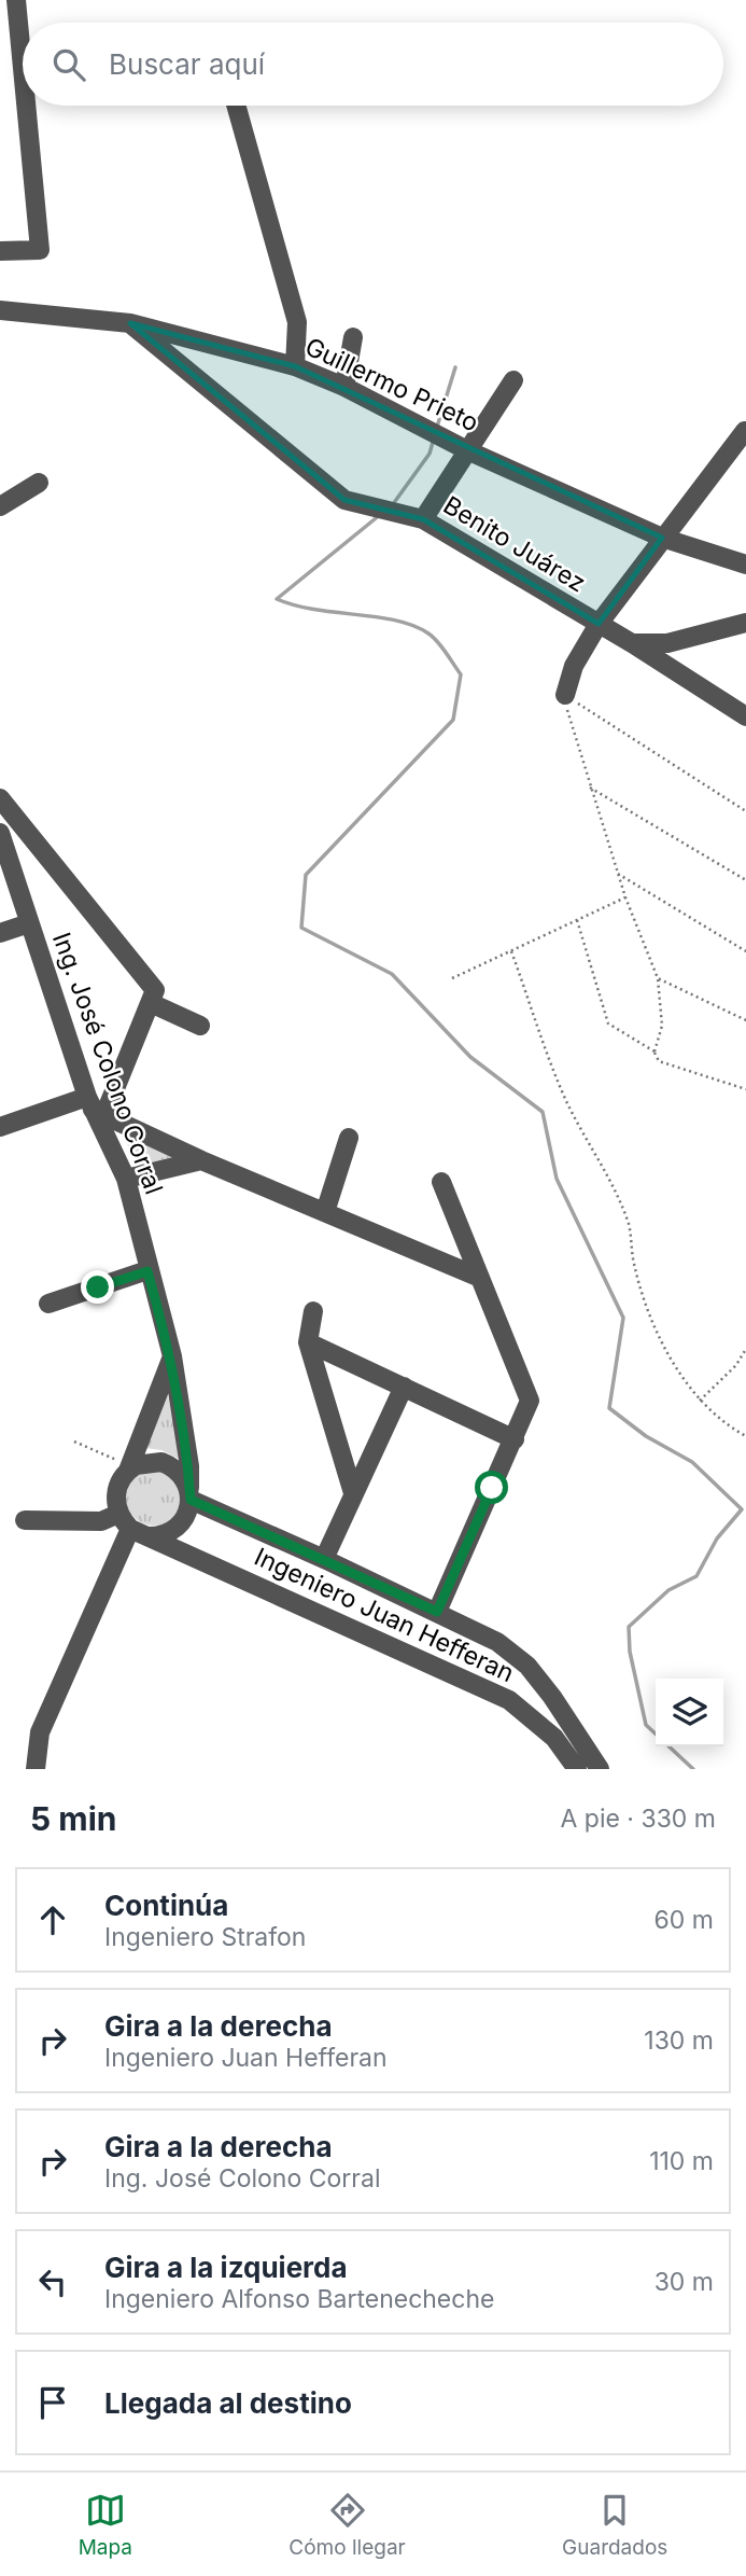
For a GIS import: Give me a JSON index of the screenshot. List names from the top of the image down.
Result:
{
  "streets": {
    "street": [
      "Guillermo Prieto",
      "Benito Juárez",
      "Ing. José Colono Corral",
      "Ingeniero Juan Hefferan"
    ]
  },
  "crossings": [
    ["Guillermo Prieto", "Benito Juárez"],
    ["Ing. José Colono Corral", "Ingeniero Juan Hefferan"]
  ],
  "page": {
    "search": "Buscar aquí",
    "heading": ["5 min", "A pie · 330 m"],
    "list": [
      ["Continúa", "Ingeniero Strafon", "60 m"],
      ["Gira a la derecha", "Ingeniero Juan Hefferan", "130 m"],
      ["Gira a la derecha", "Ing. José Colono Corral", "110 m"],
      ["Gira a la izquierda", "Ingeniero Alfonso Bartenecheche", "30 m"],
      "Llegada al destino"
    ],
    "nav": ["Mapa", "Cómo llegar", "Guardados"]
  }
}
